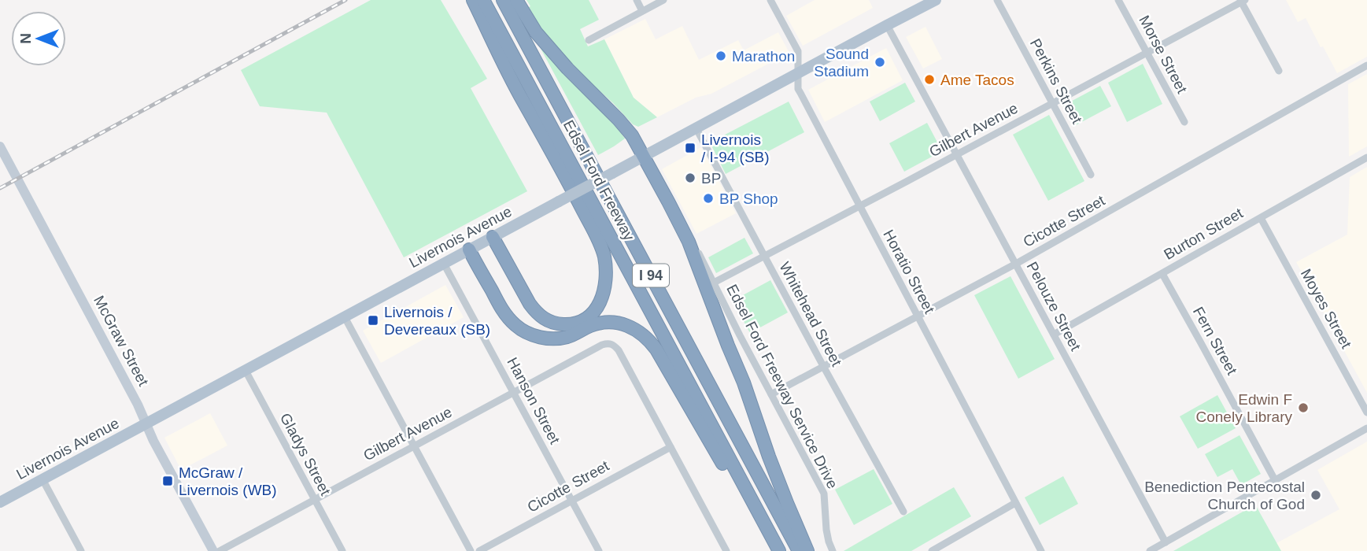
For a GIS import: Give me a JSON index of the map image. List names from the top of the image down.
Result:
{
  "streets": {
    "highway": ["Edsel Ford Freeway", "I 94"],
    "main road": ["Livernois Avenue"],
    "street": [
      "Morse Street",
      "Perkins Street",
      "Gilbert Avenue",
      "Cicotte Street",
      "Burton Street",
      "Horatio Street",
      "Pelouze Street",
      "Moyes Street",
      "Whitehead Street",
      "McGraw Street",
      "Fern Street",
      "Edsel Ford Freeway Service Drive",
      "Hanson Street",
      "Gladys Street"
    ]
  },
  "crossings": [
    ["Morse Street", "Gilbert Avenue"],
    ["Perkins Street", "Gilbert Avenue"],
    ["Gilbert Avenue", "Cicotte Street"],
    ["Gilbert Avenue", "Horatio Street"],
    ["Gilbert Avenue", "Pelouze Street"],
    ["Gilbert Avenue", "Whitehead Street"],
    ["Gilbert Avenue", "Edsel Ford Freeway Service Drive"],
    ["Gilbert Avenue", "Hanson Street"],
    ["Gilbert Avenue", "Gladys Street"],
    ["Cicotte Street", "Horatio Street"],
    ["Cicotte Street", "Pelouze Street"],
    ["Cicotte Street", "Whitehead Street"],
    ["Cicotte Street", "Edsel Ford Freeway Service Drive"],
    ["Cicotte Street", "Hanson Street"],
    ["Burton Street", "Pelouze Street"],
    ["Burton Street", "Moyes Street"],
    ["Burton Street", "Fern Street"],
    ["Livernois Avenue", "Horatio Street"],
    ["Livernois Avenue", "Pelouze Street"],
    ["Livernois Avenue", "Whitehead Street"],
    ["Livernois Avenue", "McGraw Street"],
    ["Livernois Avenue", "Hanson Street"],
    ["Livernois Avenue", "Gladys Street"]
  ],
  "places": {
    "other": [
      "Marathon",
      "Sound Stadium",
      "Ame Tacos",
      "BP",
      "BP Shop",
      "Edwin F Conely Library",
      "Benediction Pentecostal Church of God"
    ],
    "transit": ["Livernois / I-94 (SB)", "Livernois / Devereaux (SB)", "McGraw / Livernois (WB)"]
  },
  "north": "left"
}
